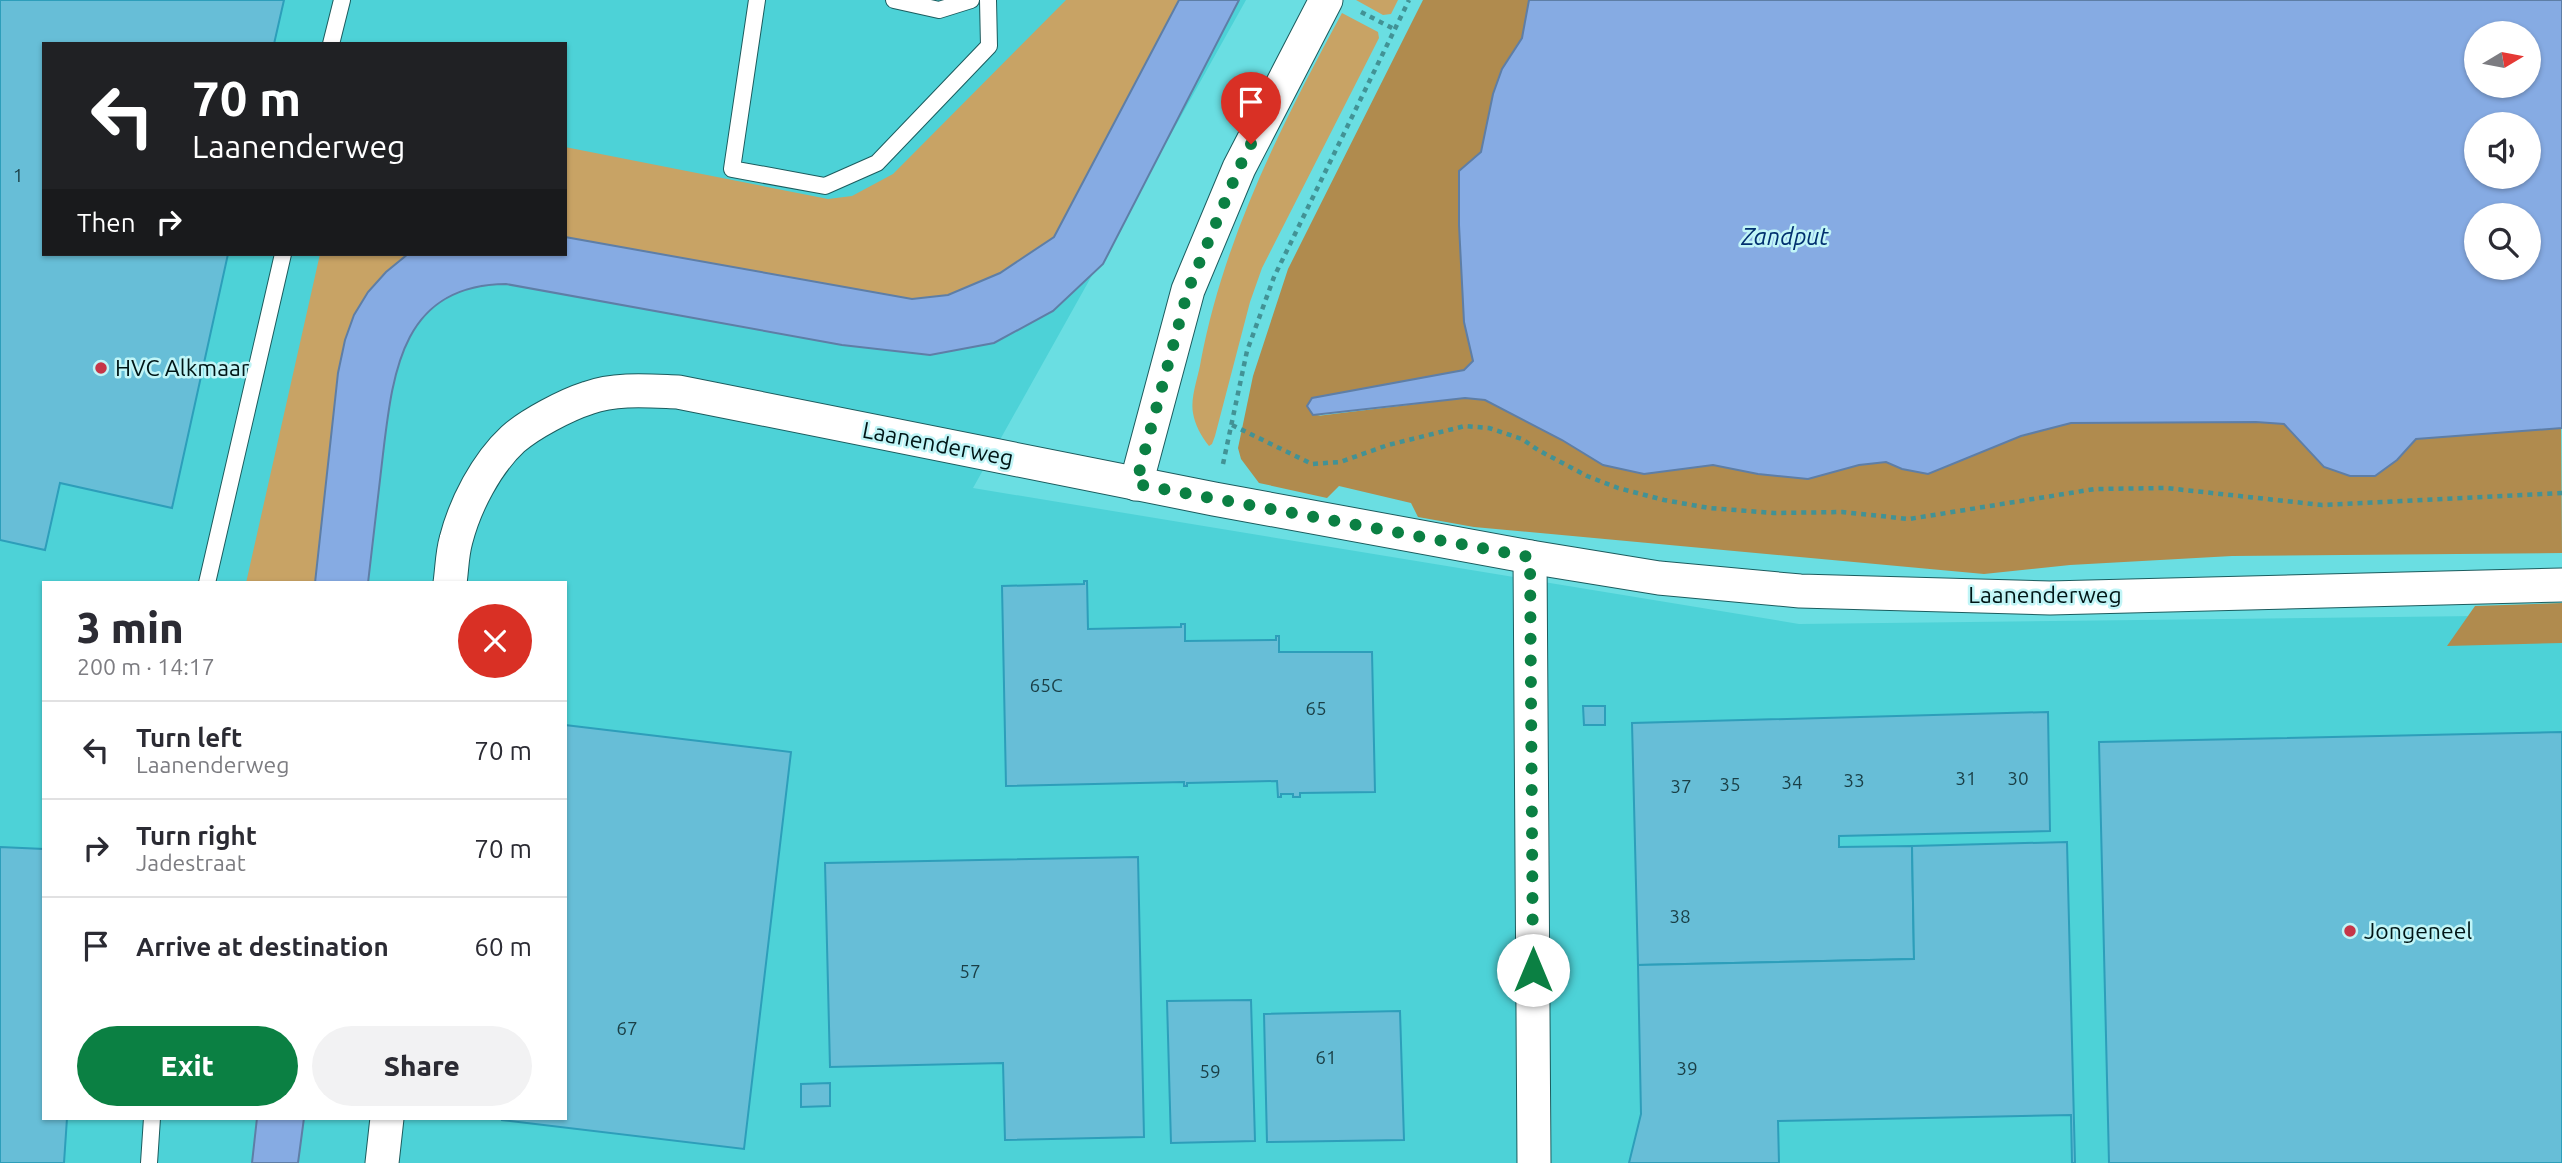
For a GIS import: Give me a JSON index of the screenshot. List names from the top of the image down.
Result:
{
  "streets": {
    "street": ["Laanenderweg"]
  },
  "water": ["Zandput"],
  "places": ["HVC Alkmaar", "Jongeneel"],
  "house_numbers": [
    "1",
    "65C",
    "65",
    "31",
    "30",
    "33",
    "34",
    "35",
    "37",
    "38",
    "57",
    "67",
    "61",
    "39",
    "59"
  ],
  "north": "right",
  "page": {
    "turn": ["70 m", "Laanenderweg"],
    "then": "Then",
    "heading": ["3 min", "200 m · 14:17"],
    "list": [
      {
        "name": "Turn left",
        "note": "Laanenderweg",
        "value": "70 m"
      },
      {
        "name": "Turn right",
        "note": "Jadestraat",
        "value": "70 m"
      },
      {
        "name": "Arrive at destination",
        "value": "60 m"
      }
    ],
    "buttons": ["Exit", "Share"]
  }
}
